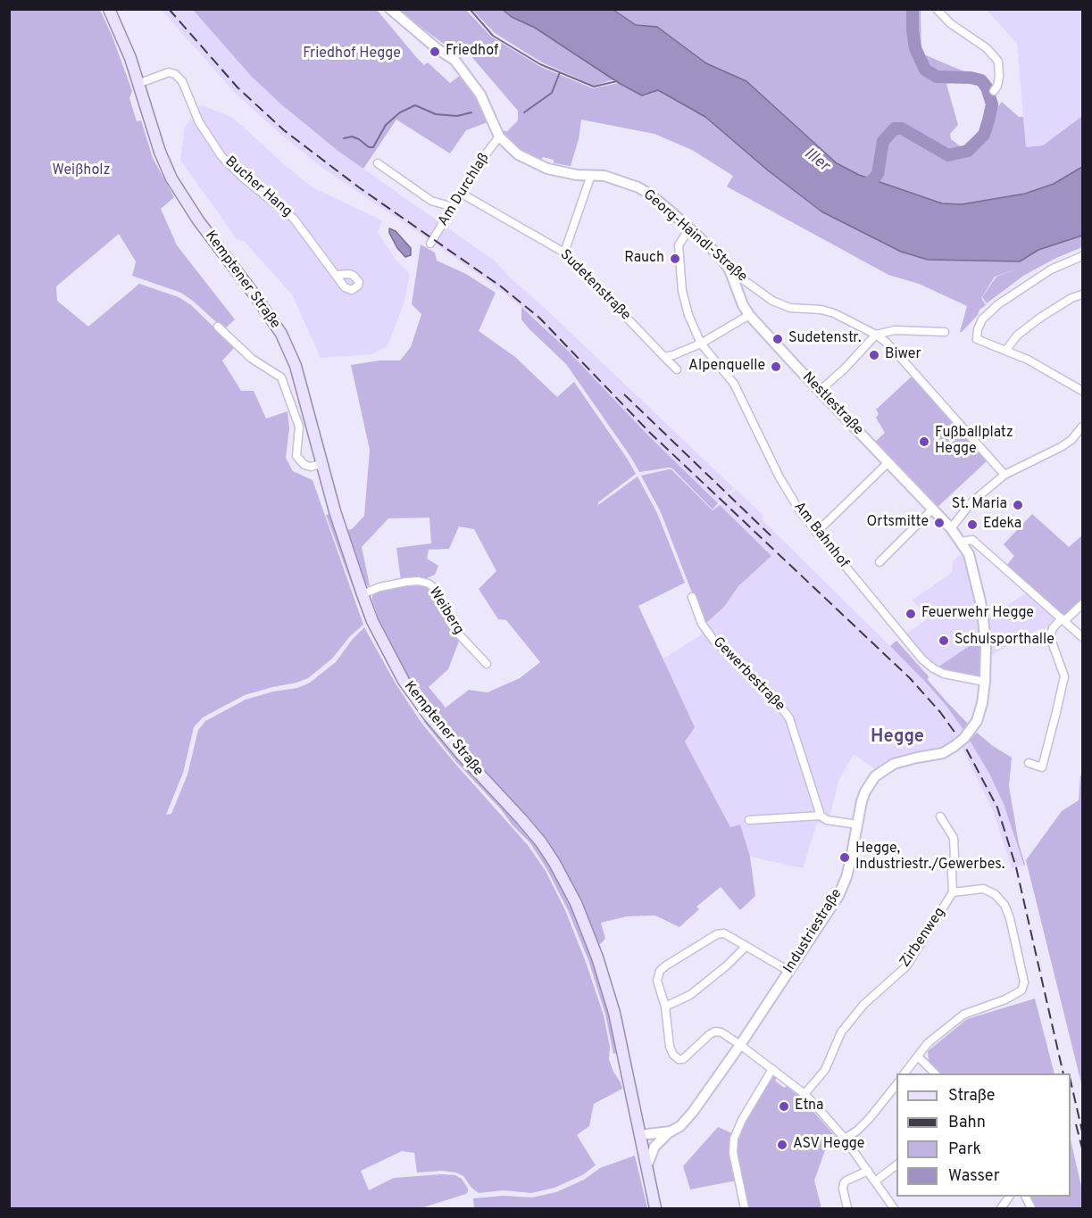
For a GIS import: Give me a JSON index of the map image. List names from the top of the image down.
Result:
{
  "streets": {
    "main road": ["Kemptener Straße"],
    "street": [
      "Bucher Hang",
      "Am Durchlaß",
      "Georg-Haindl-Straße",
      "Sudetenstraße",
      "Nestlestraße",
      "Am Bahnhof",
      "Weiberg",
      "Gewerbestraße",
      "Industriestraße",
      "Zirbenweg"
    ]
  },
  "crossings": [
    ["Bucher Hang", "Kemptener Straße"],
    ["Am Durchlaß", "Georg-Haindl-Straße"],
    ["Am Durchlaß", "Sudetenstraße"],
    ["Georg-Haindl-Straße", "Nestlestraße"],
    ["Georg-Haindl-Straße", "Am Bahnhof"],
    ["Kemptener Straße", "Weiberg"],
    ["Kemptener Straße", "Industriestraße"],
    ["Nestlestraße", "Industriestraße"],
    ["Am Bahnhof", "Industriestraße"]
  ],
  "districts": ["Hegge"],
  "water": ["Iller"],
  "parks": ["Friedhof Hegge", "Weißholz"],
  "places": [
    "Friedhof",
    "Rauch",
    "Sudetenstr.",
    "Biwer",
    "Alpenquelle",
    "Fußballplatz Hegge",
    "St. Maria",
    "Ortsmitte",
    "Edeka",
    "Feuerwehr Hegge",
    "Schulsporthalle",
    "Hegge, Industriestr./Gewerbes.",
    "Etna",
    "ASV Hegge"
  ],
  "legend": [
    "Straße",
    "Bahn",
    "Park",
    "Wasser"
  ]
}
